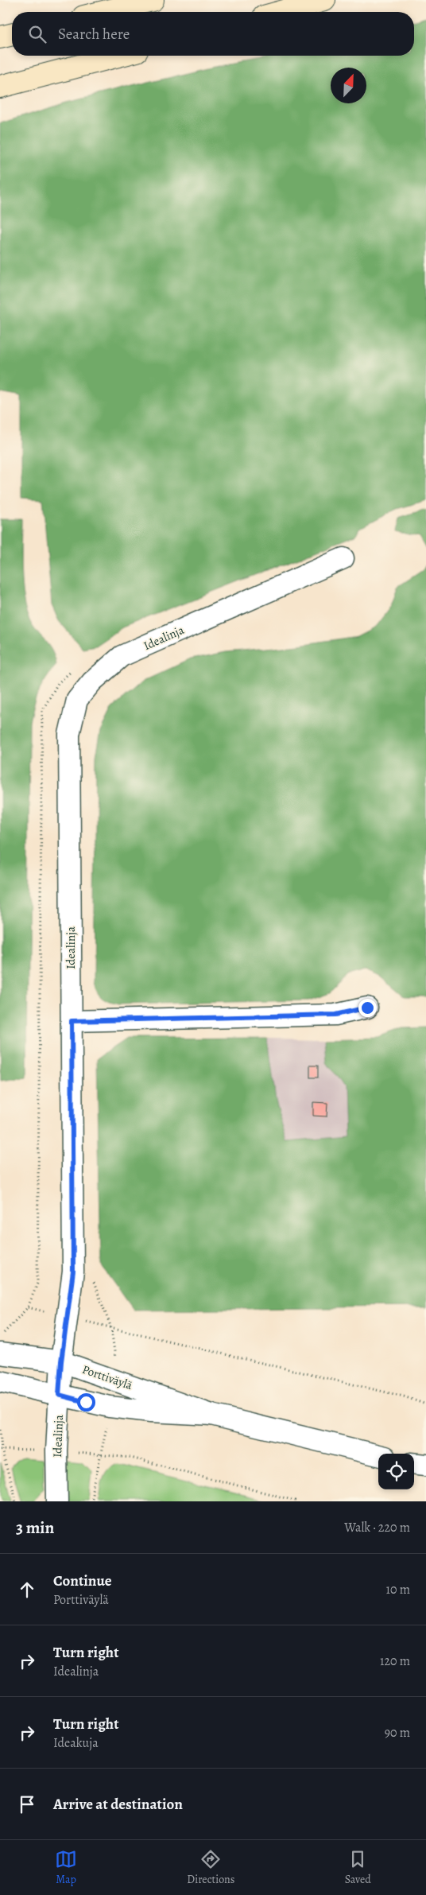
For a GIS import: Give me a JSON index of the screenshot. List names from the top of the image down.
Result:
{
  "streets": {
    "street": ["Idealinja", "Porttiväylä"]
  },
  "crossings": [
    ["Idealinja", "Porttiväylä"]
  ],
  "north": "top right",
  "page": {
    "search": "Search here",
    "heading": ["3 min", "Walk · 220 m"],
    "list": [
      ["Continue", "Porttiväylä", "10 m"],
      ["Turn right", "Idealinja", "120 m"],
      ["Turn right", "Ideakuja", "90 m"],
      "Arrive at destination"
    ],
    "nav": ["Map", "Directions", "Saved"]
  }
}
